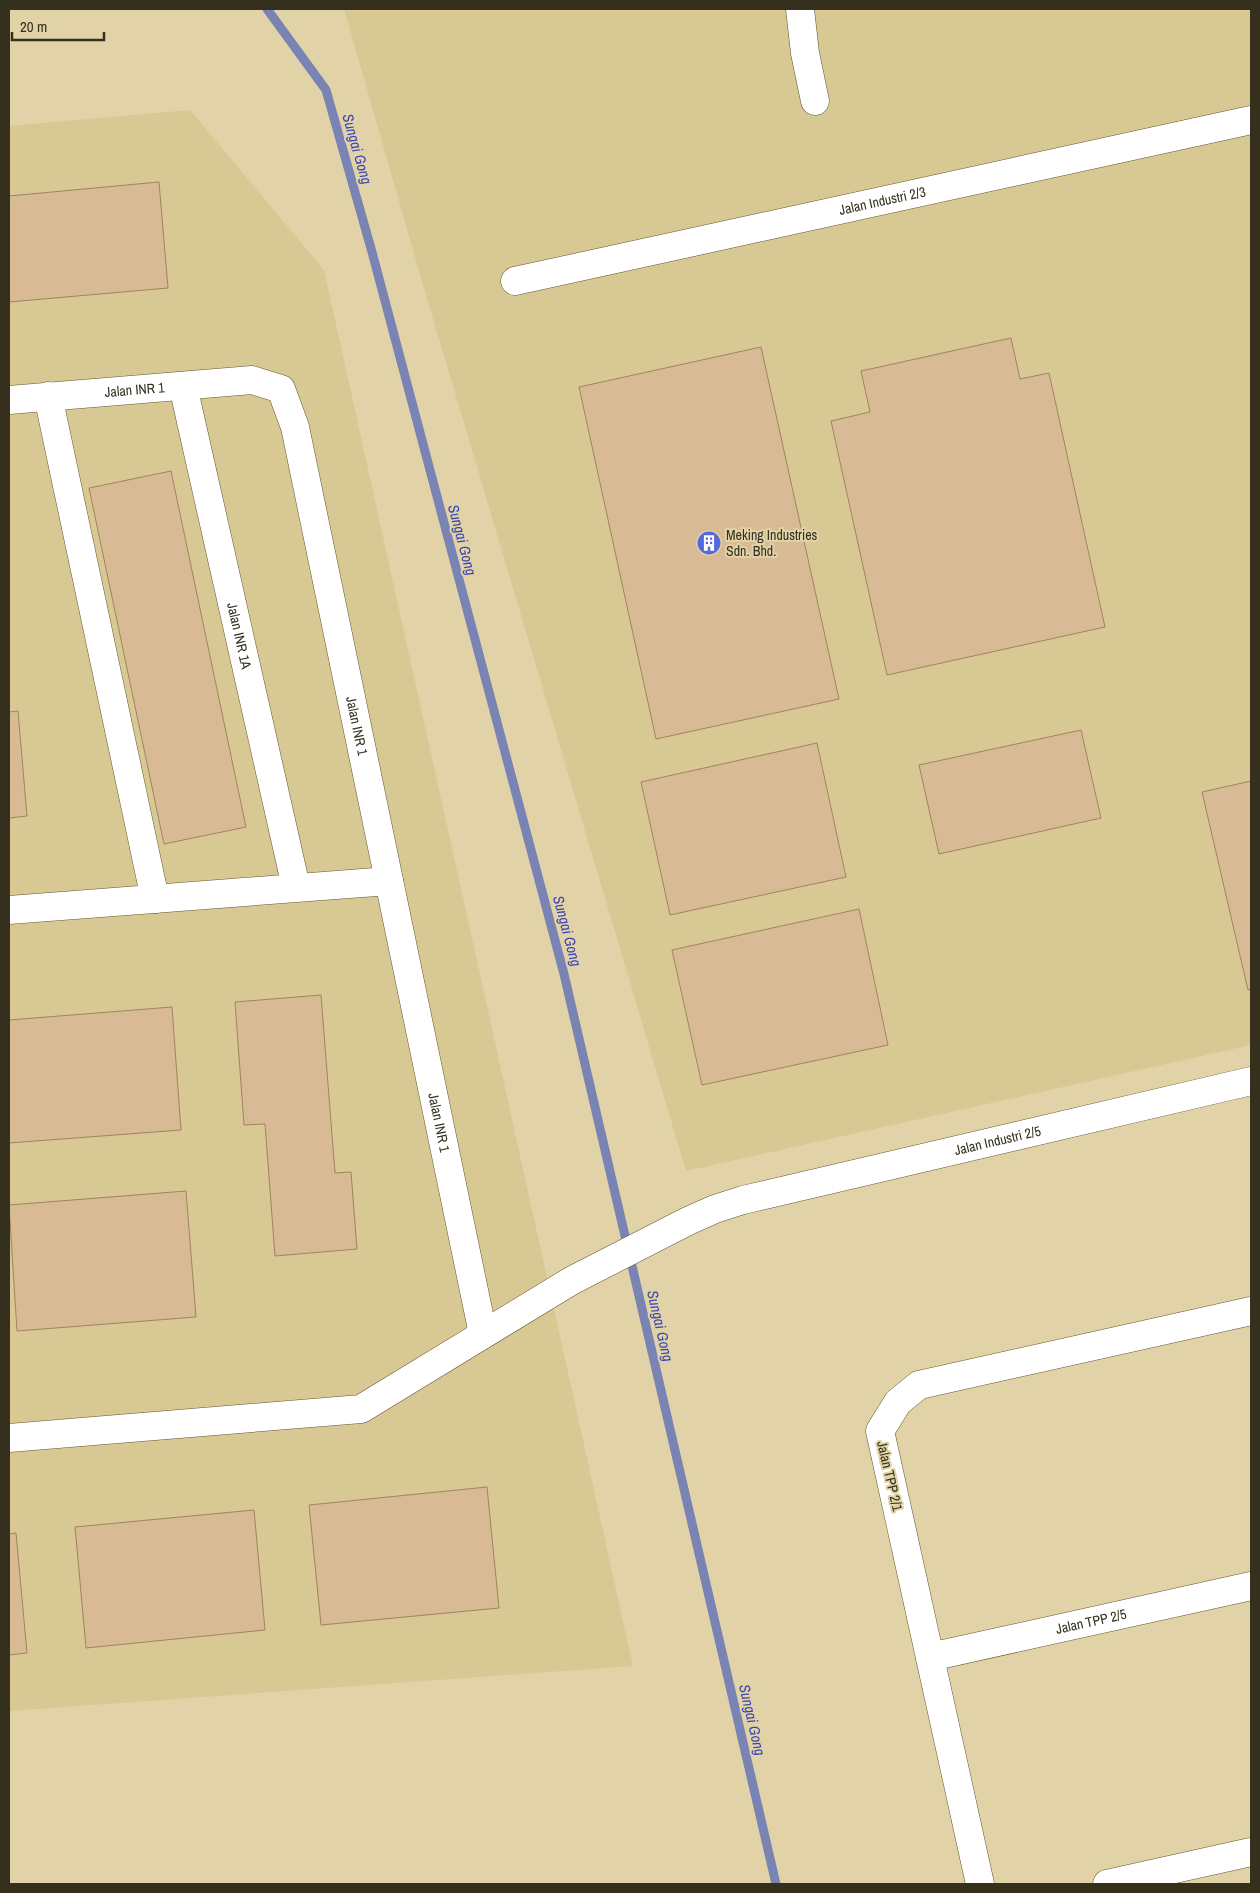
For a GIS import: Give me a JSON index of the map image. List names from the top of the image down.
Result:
{
  "streets": {
    "street": [
      "Jalan Industri 2/3",
      "Jalan INR 1",
      "Jalan INR 1A",
      "Jalan Industri 2/5",
      "Jalan TPP 2/1",
      "Jalan TPP 2/5"
    ]
  },
  "crossings": [
    ["Jalan INR 1", "Jalan INR 1A"],
    ["Jalan INR 1", "Jalan Industri 2/5"],
    ["Jalan TPP 2/1", "Jalan TPP 2/5"]
  ],
  "water": ["Sungai Gong"],
  "places": {
    "building": ["Meking Industries Sdn. Bhd."]
  },
  "scale_bar": "20 m"
}
